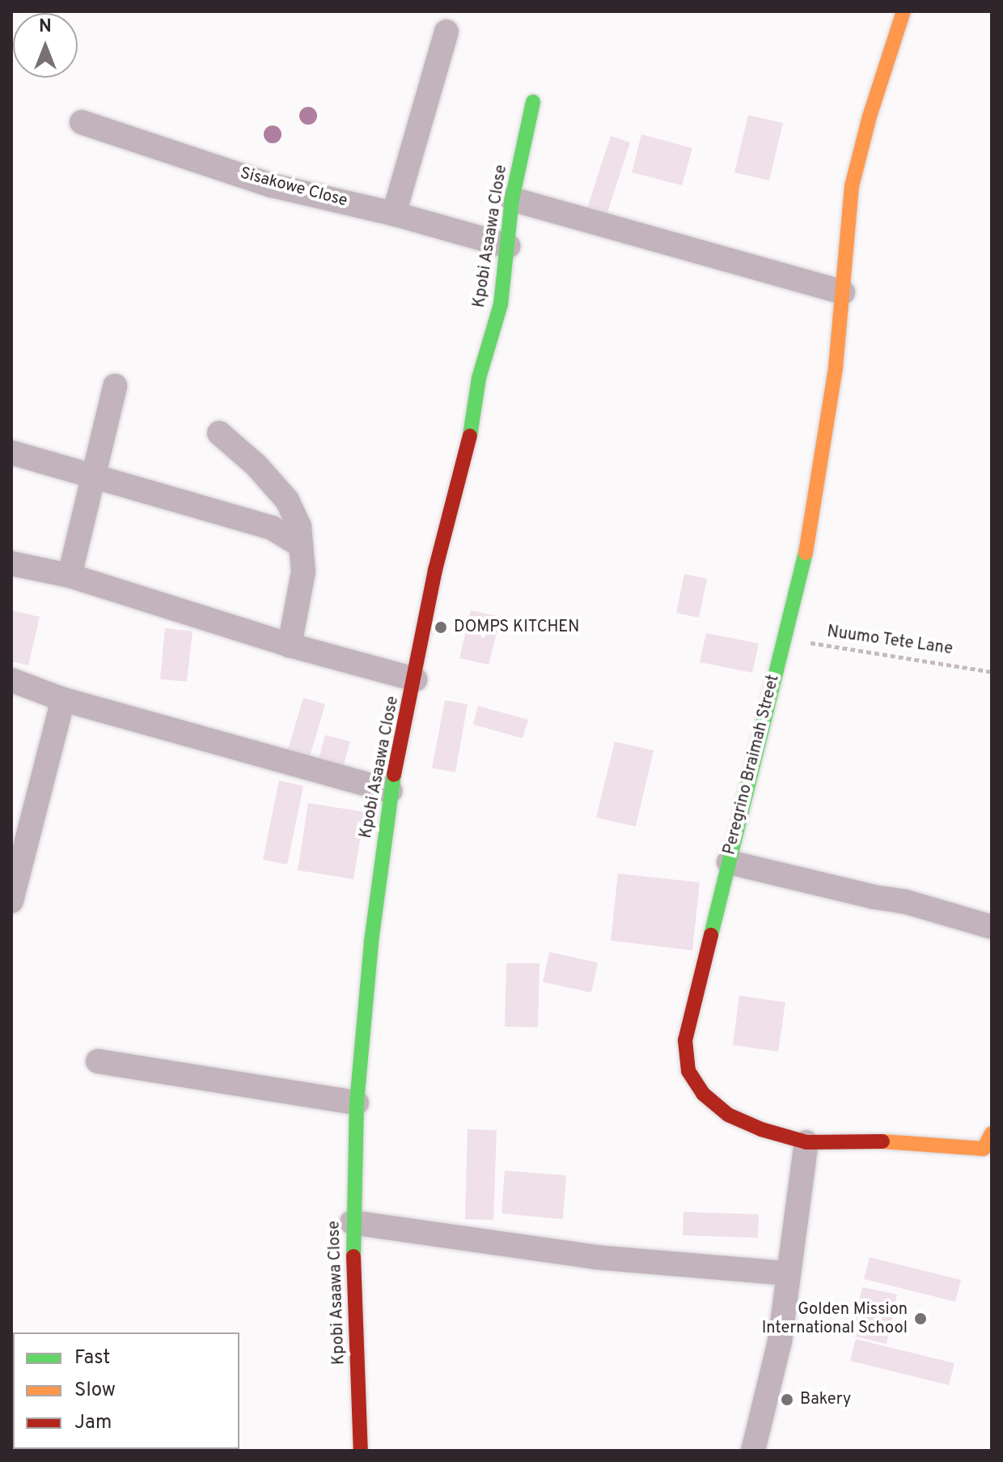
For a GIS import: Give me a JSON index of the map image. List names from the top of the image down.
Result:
{
  "streets": {
    "street": ["Sisakowe Close", "Kpobi Asaawa Close", "Peregrino Braimah Street"],
    "path": ["Nuumo Tete Lane"]
  },
  "crossings": [
    ["Sisakowe Close", "Kpobi Asaawa Close"],
    ["Nuumo Tete Lane", "Peregrino Braimah Street"]
  ],
  "places": ["DOMPS KITCHEN", "Golden Mission International School", "Bakery"],
  "legend": ["Fast", "Slow", "Jam"],
  "north": "top"
}
